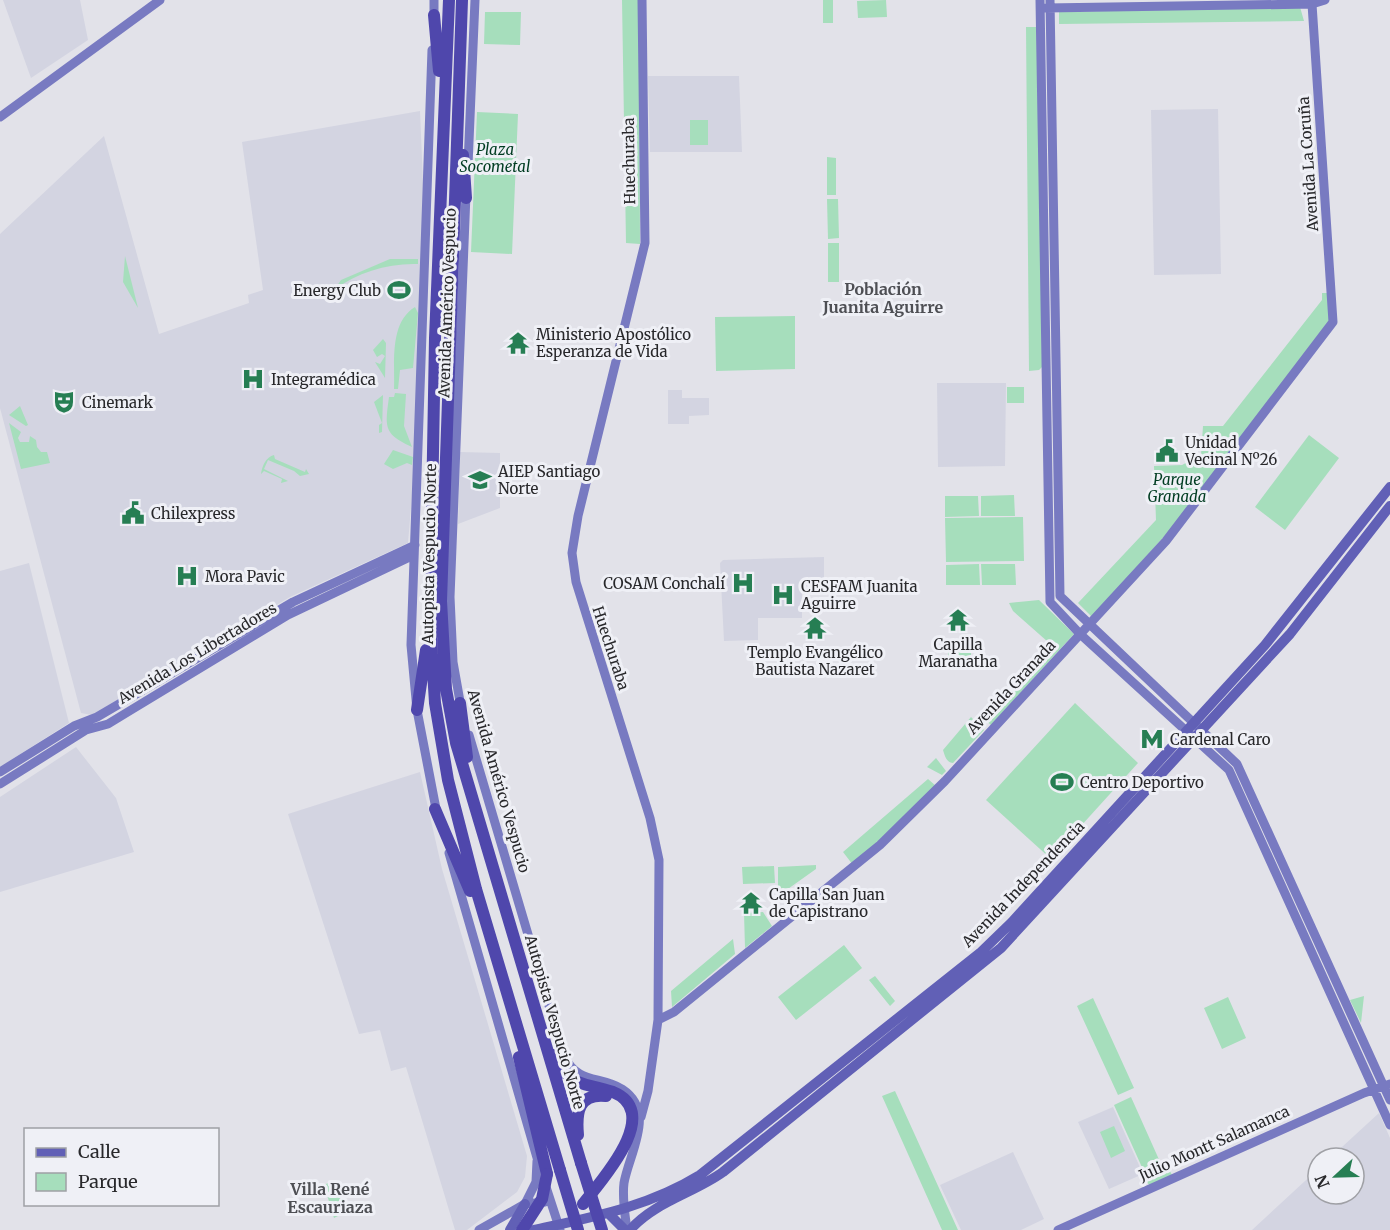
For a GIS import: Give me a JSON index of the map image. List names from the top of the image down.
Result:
{
  "streets": {
    "highway": ["Autopista Vespucio Norte"],
    "main road": [
      "Huechuraba",
      "Avenida La Coruña",
      "Avenida Américo Vespucio",
      "Avenida Los Libertadores",
      "Avenida Granada",
      "Avenida Independencia",
      "Julio Montt Salamanca"
    ]
  },
  "crossings": [
    ["Huechuraba", "Avenida Granada"],
    ["Avenida La Coruña", "Avenida Granada"],
    ["Avenida Américo Vespucio", "Avenida Los Libertadores"],
    ["Avenida Américo Vespucio", "Avenida Independencia"]
  ],
  "districts": ["Población Juanita Aguirre", "Villa René Escauriaza"],
  "parks": ["Plaza Socometal", "Parque Granada"],
  "places": {
    "sports": ["Energy Club", "Centro Deportivo"],
    "temple": [
      "Ministerio Apostólico Esperanza de Vida",
      "Capilla Maranatha",
      "Templo Evangélico Bautista Nazaret",
      "Capilla San Juan de Capistrano"
    ],
    "hospital": [
      "Integramédica",
      "Mora Pavic",
      "COSAM Conchalí",
      "CESFAM Juanita Aguirre"
    ],
    "theatre": ["Cinemark"],
    "public building": ["Unidad Vecinal Nº26", "Chilexpress"],
    "school or university": ["AIEP Santiago Norte"],
    "metro station": ["Cardenal Caro"]
  },
  "legend": ["Calle", "Parque"],
  "north": "left"
}
